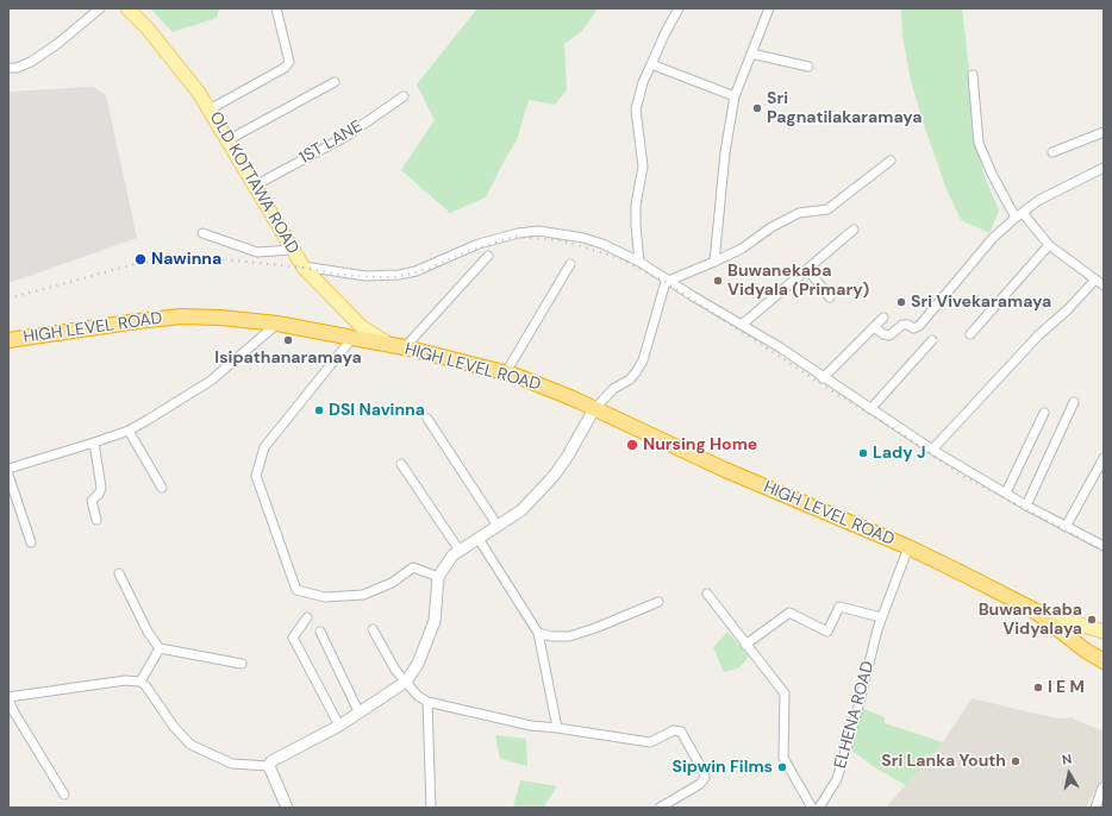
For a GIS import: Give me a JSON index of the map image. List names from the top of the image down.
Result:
{
  "streets": {
    "highway": ["HIGH LEVEL ROAD"],
    "main road": ["OLD KOTTAWA ROAD"],
    "street": ["1ST LANE", "ELHENA ROAD"]
  },
  "crossings": [
    ["1ST LANE", "OLD KOTTAWA ROAD"],
    ["OLD KOTTAWA ROAD", "HIGH LEVEL ROAD"],
    ["HIGH LEVEL ROAD", "ELHENA ROAD"]
  ],
  "places": [
    "Sri Pagnatilakaramaya",
    "Nawinna",
    "Buwanekaba Vidyala (Primary)",
    "Sri Vivekaramaya",
    "Isipathanaramaya",
    "DSI Navinna",
    "Nursing Home",
    "Lady J",
    "Buwanekaba Vidyalaya",
    "I E M",
    "Sri Lanka Youth",
    "Sipwin Films"
  ],
  "north": "top"
}
